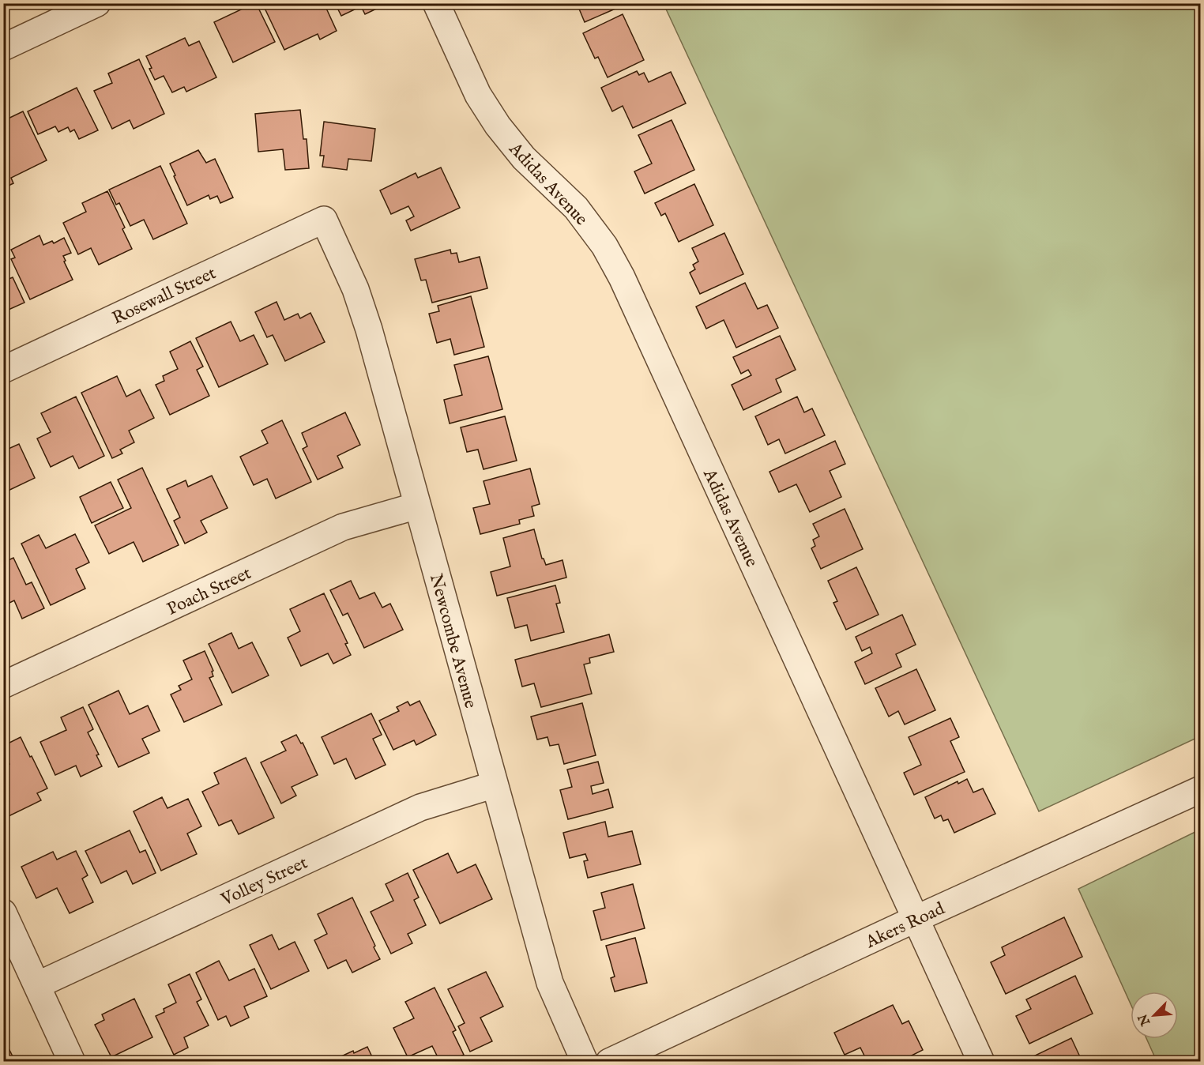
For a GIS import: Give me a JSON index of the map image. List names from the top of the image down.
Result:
{
  "streets": {
    "street": [
      "Adidas Avenue",
      "Rosewall Street",
      "Poach Street",
      "Newcombe Avenue",
      "Volley Street",
      "Akers Road"
    ]
  },
  "crossings": [
    ["Adidas Avenue", "Akers Road"],
    ["Rosewall Street", "Newcombe Avenue"],
    ["Poach Street", "Newcombe Avenue"],
    ["Newcombe Avenue", "Volley Street"]
  ],
  "north": "bottom left"
}
